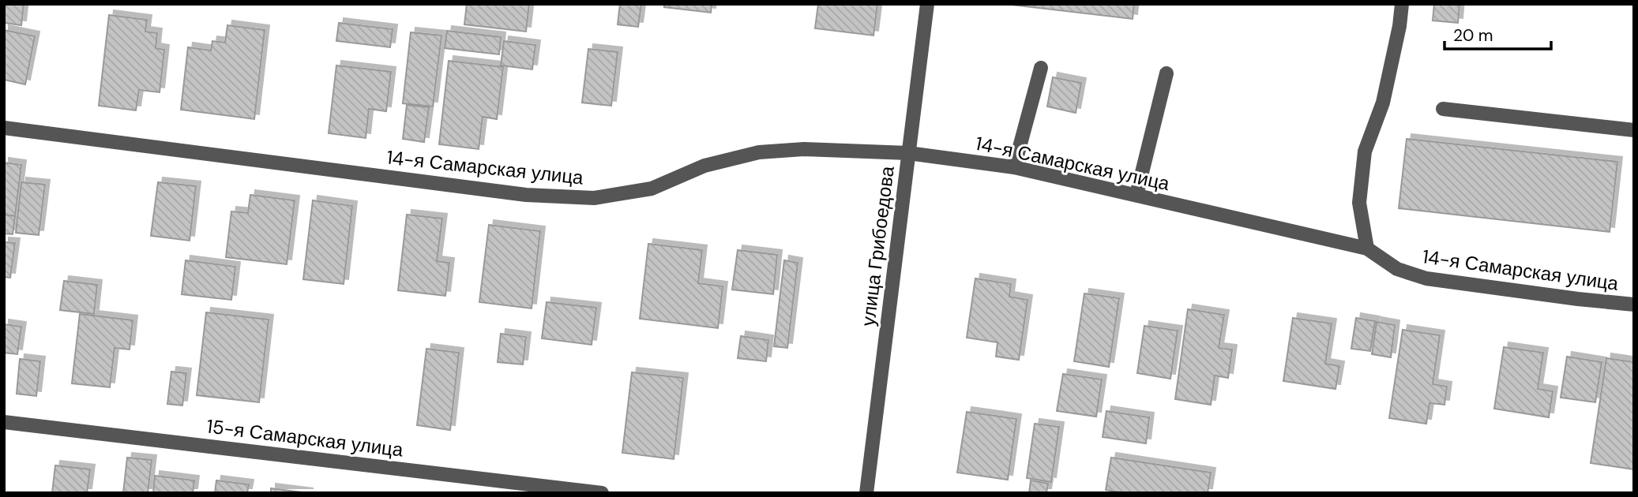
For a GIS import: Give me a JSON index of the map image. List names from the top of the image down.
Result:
{
  "streets": {
    "street": ["14-я Самарская улица", "улица Грибоедова", "15-я Самарская улица"]
  },
  "crossings": [
    ["14-я Самарская улица", "улица Грибоедова"]
  ],
  "scale_bar": "20 m"
}
